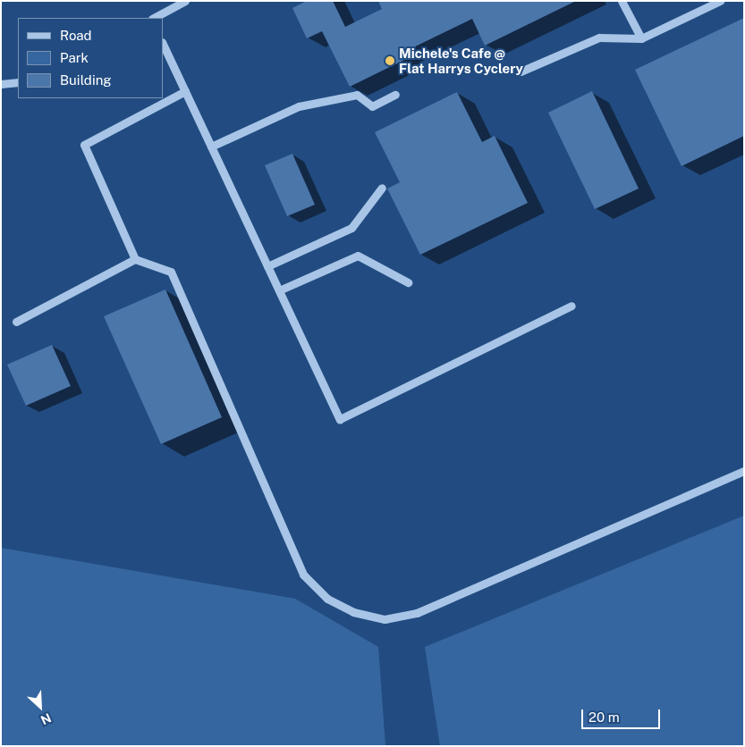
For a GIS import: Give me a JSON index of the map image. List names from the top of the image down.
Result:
{
  "places": ["Michele's Cafe @ Flat Harrys Cyclery"],
  "legend": ["Road", "Park", "Building"],
  "scale_bar": "20 m",
  "north": "bottom right"
}
